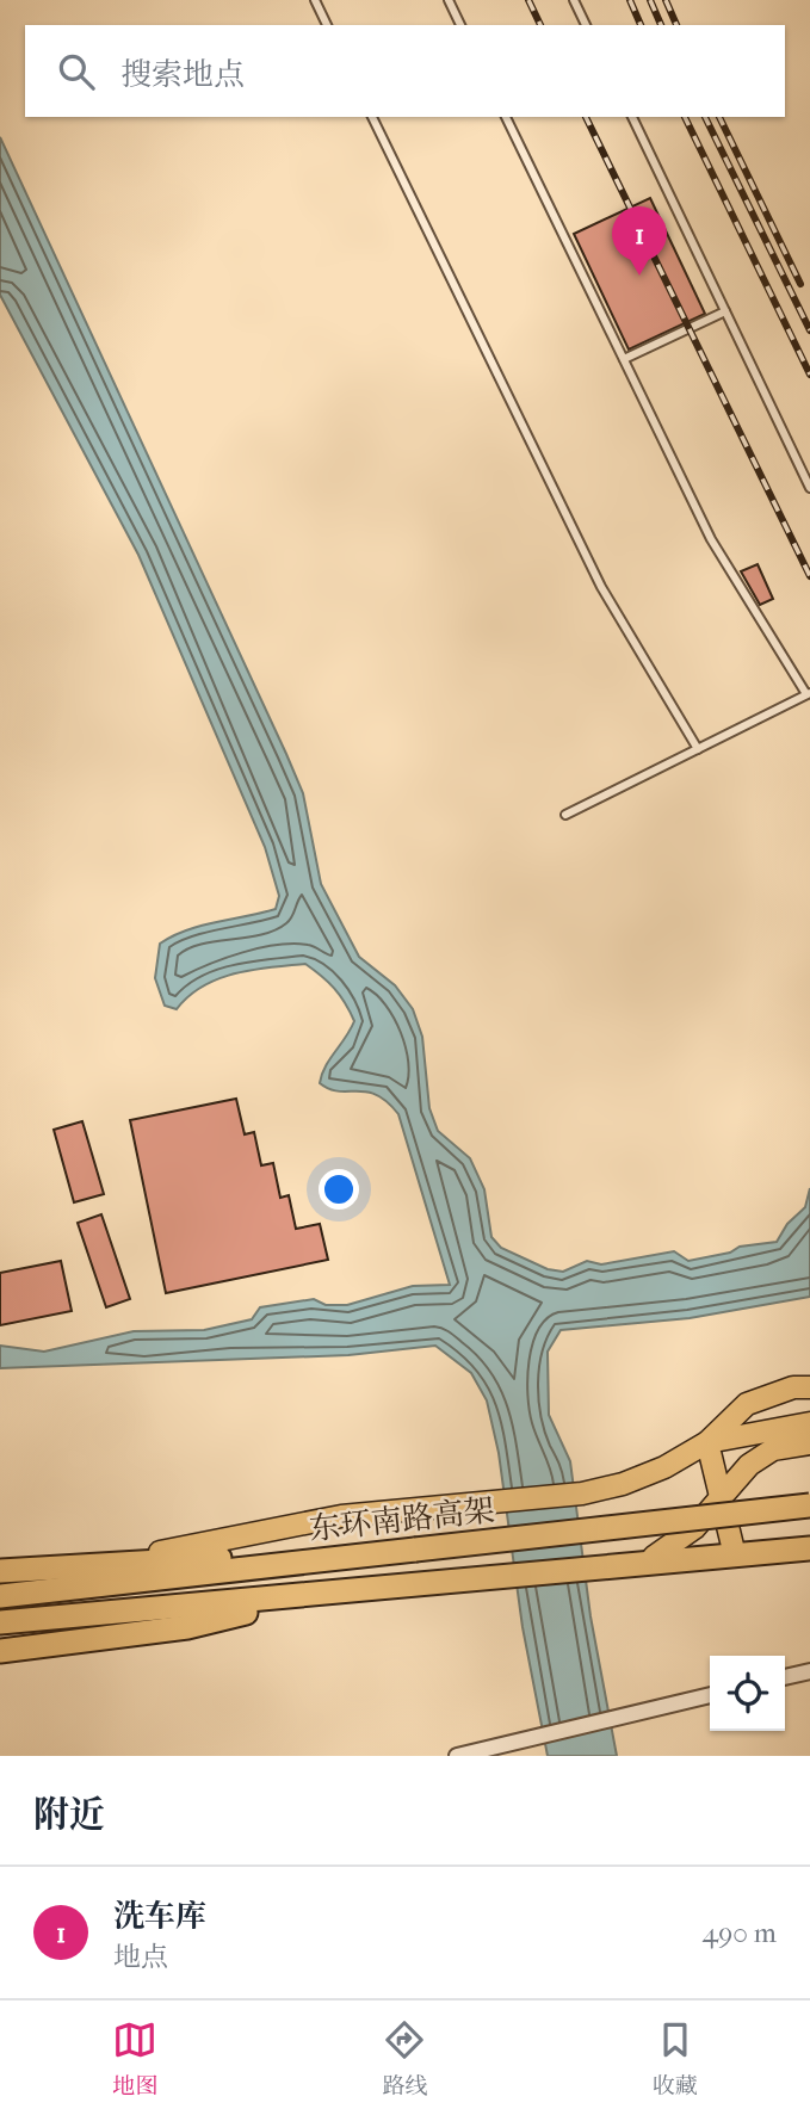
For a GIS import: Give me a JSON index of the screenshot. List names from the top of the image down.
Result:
{
  "streets": {
    "highway": ["东环南路高架"]
  },
  "page": {
    "search": "搜索地点",
    "pins": "1",
    "heading": "附近",
    "list": [
      {
        "mark": "1",
        "name": "洗车库",
        "note": "地点",
        "value": "490 m"
      }
    ],
    "nav": ["地图", "路线", "收藏"]
  }
}
